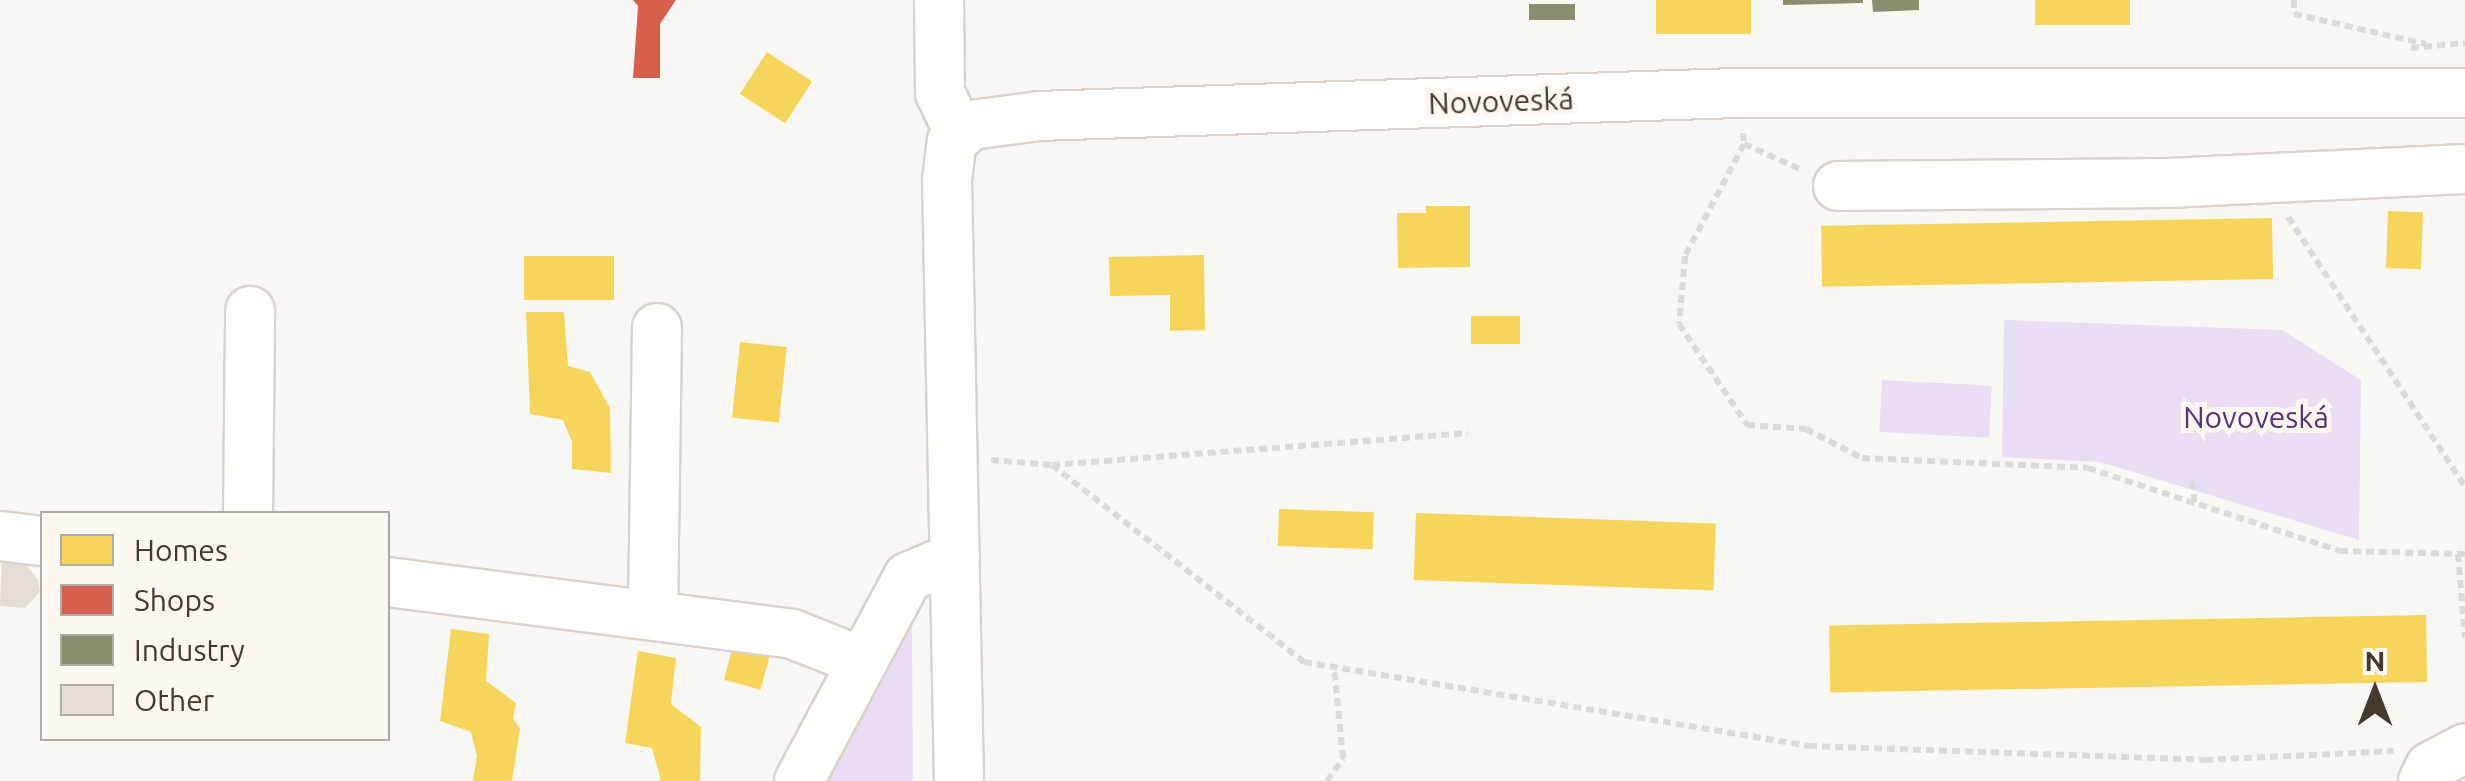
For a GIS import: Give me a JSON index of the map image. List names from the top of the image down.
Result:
{
  "streets": {
    "street": ["Novoveská"]
  },
  "parks": ["Novoveská"],
  "legend": [
    "Homes",
    "Shops",
    "Industry",
    "Other"
  ],
  "north": "top"
}
